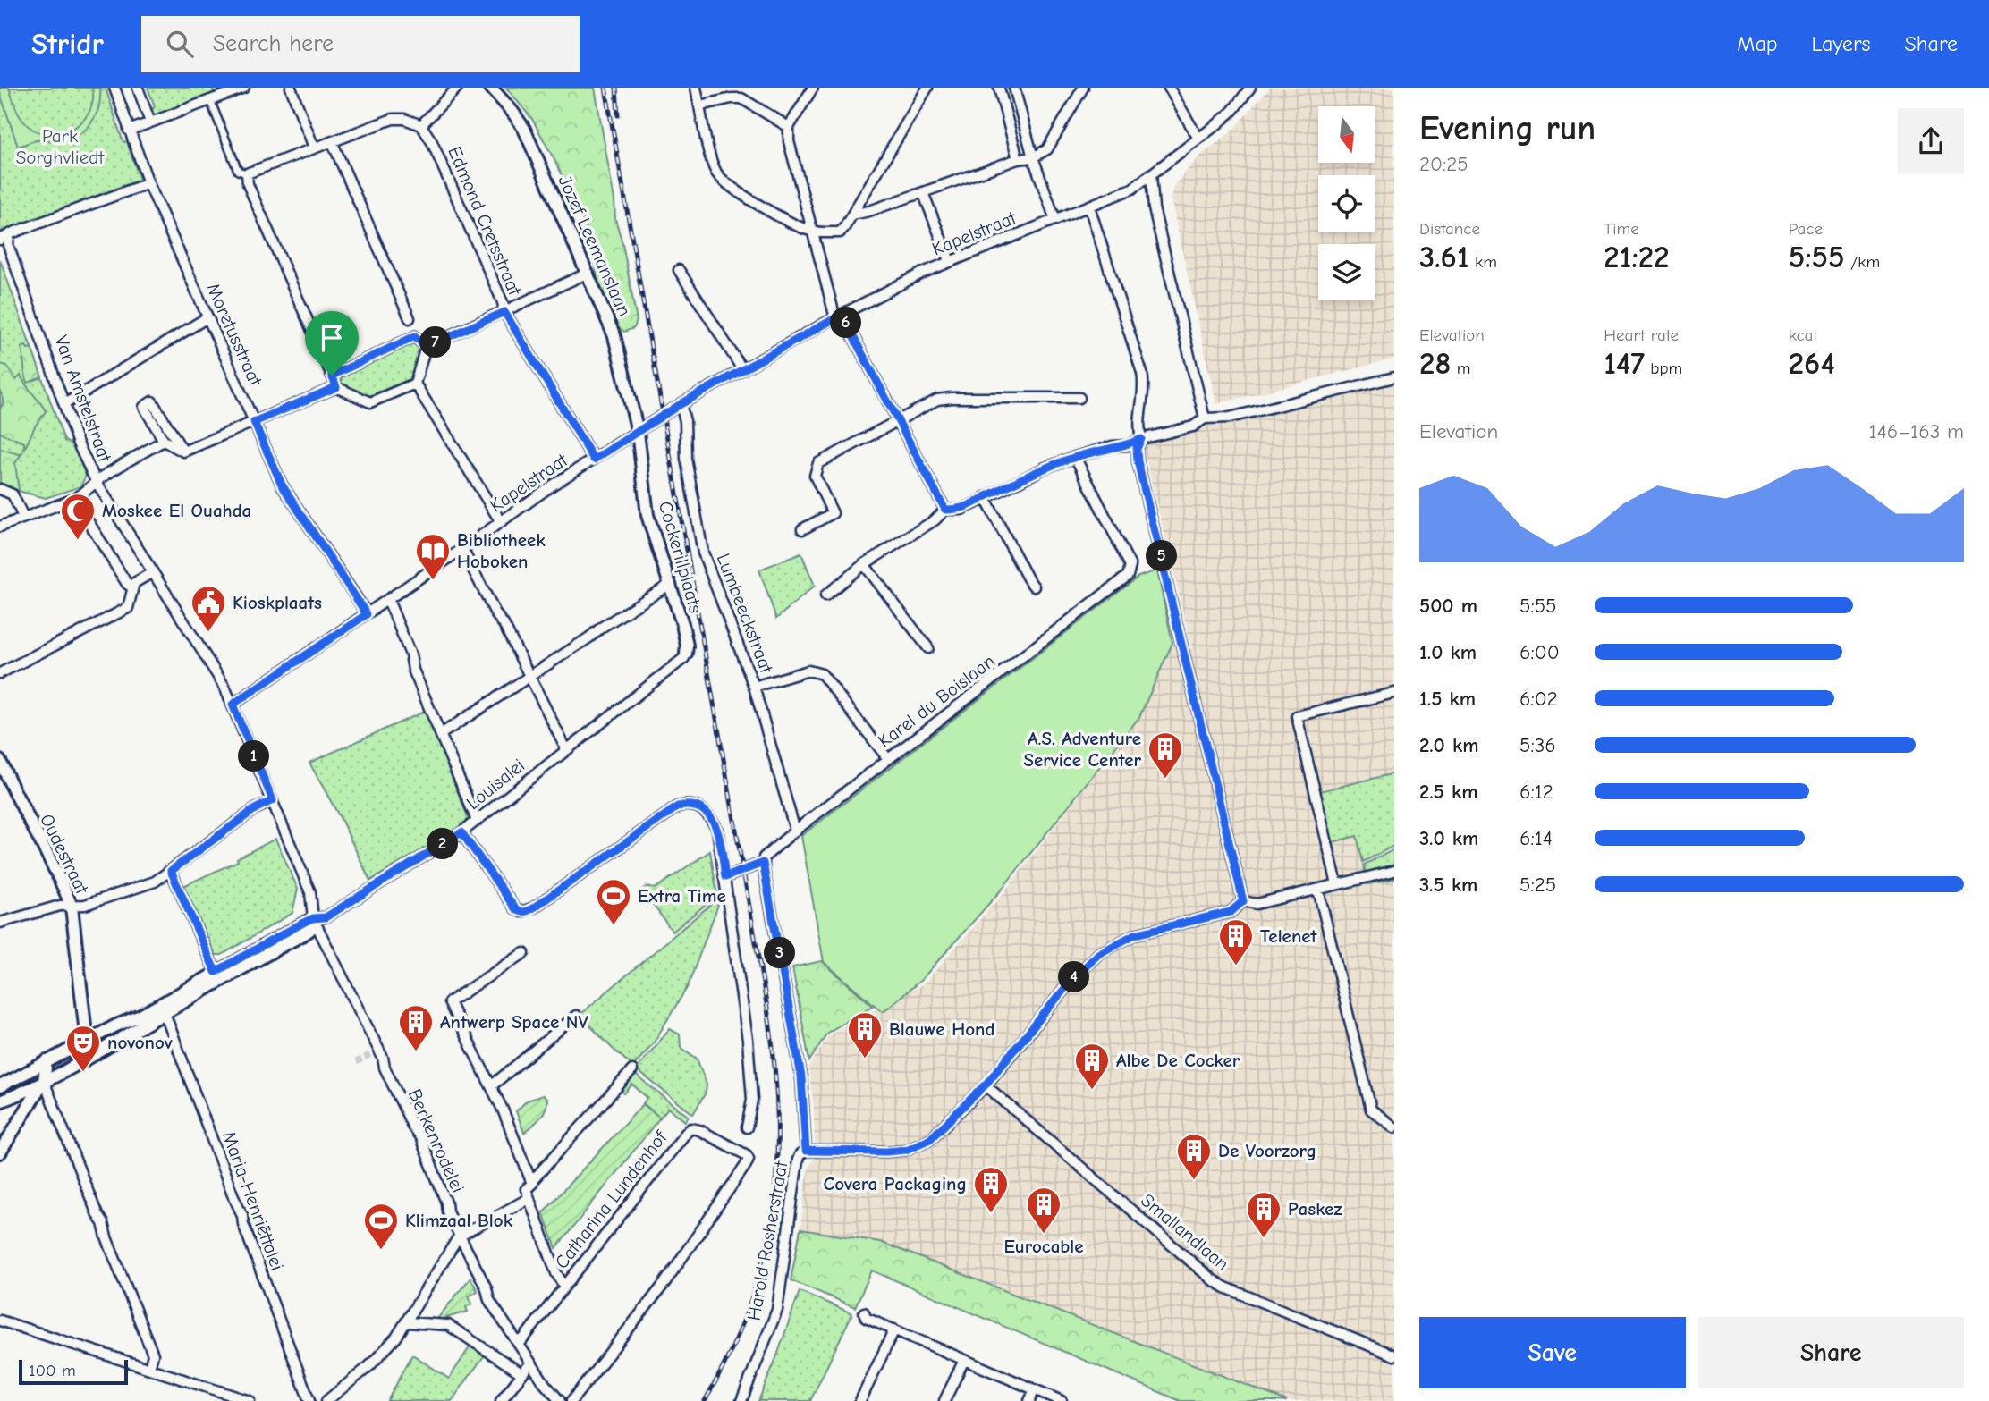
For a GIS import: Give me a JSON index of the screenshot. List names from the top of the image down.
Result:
{
  "streets": {
    "street": [
      "Edmond Cretsstraat",
      "Kapelstraat",
      "Jozef Leemanslaan",
      "Moretusstraat",
      "Van Amstelstraat",
      "Cockerillplaats",
      "Lumbeeckstraat",
      "Karel du Boislaan",
      "Louisalei",
      "Oudestraat",
      "Berkenrodelei",
      "Catharina Lundenhof",
      "Maria-Henriëttalei",
      "Smallandlaan",
      "Harold Rosherstraat"
    ]
  },
  "crossings": [
    ["Edmond Cretsstraat", "Kapelstraat"],
    ["Kapelstraat", "Jozef Leemanslaan"],
    ["Kapelstraat", "Moretusstraat"],
    ["Kapelstraat", "Cockerillplaats"],
    ["Kapelstraat", "Lumbeeckstraat"],
    ["Jozef Leemanslaan", "Cockerillplaats"],
    ["Cockerillplaats", "Louisalei"],
    ["Lumbeeckstraat", "Karel du Boislaan"],
    ["Karel du Boislaan", "Harold Rosherstraat"],
    ["Louisalei", "Berkenrodelei"],
    ["Berkenrodelei", "Catharina Lundenhof"]
  ],
  "parks": ["Park Sorghvliedt"],
  "places": {
    "mosque": ["Moskee El Ouahda"],
    "library": ["Bibliotheek Hoboken"],
    "public building": ["Kioskplaats"],
    "building": [
      "A.S. Adventure Service Center",
      "Telenet",
      "Antwerp Space NV",
      "Blauwe Hond",
      "Albe De Cocker",
      "De Voorzorg",
      "Covera Packaging",
      "Eurocable",
      "Paskez"
    ],
    "sports": ["Extra Time", "Klimzaal Blok"],
    "theatre": ["novonov"]
  },
  "scale_bar": "100 m",
  "north": "bottom",
  "page": {
    "header": "Stridr",
    "search": "Search here",
    "nav": ["Map", "Layers", "Share"],
    "heading": ["Evening run", "20:25"],
    "stats": [
      ["Distance", "3.61 km"],
      ["Time", "21:22"],
      ["Pace", "5:55 /km"],
      ["Elevation", "28 m"],
      ["Heart rate", "147 bpm"],
      ["kcal", "264"]
    ],
    "pins": [
      "6",
      "7",
      "5",
      "1",
      "2",
      "3",
      "4"
    ],
    "chart": ["Elevation", "146–163 m"],
    "list": [
      {
        "name": "500 m",
        "note": "5:55"
      },
      {
        "name": "1.0 km",
        "note": "6:00"
      },
      {
        "name": "1.5 km",
        "note": "6:02"
      },
      {
        "name": "2.0 km",
        "note": "5:36"
      },
      {
        "name": "2.5 km",
        "note": "6:12"
      },
      {
        "name": "3.0 km",
        "note": "6:14"
      },
      {
        "name": "3.5 km",
        "note": "5:25"
      }
    ],
    "buttons": ["Save", "Share"],
    "scale": "100 m"
  }
}
